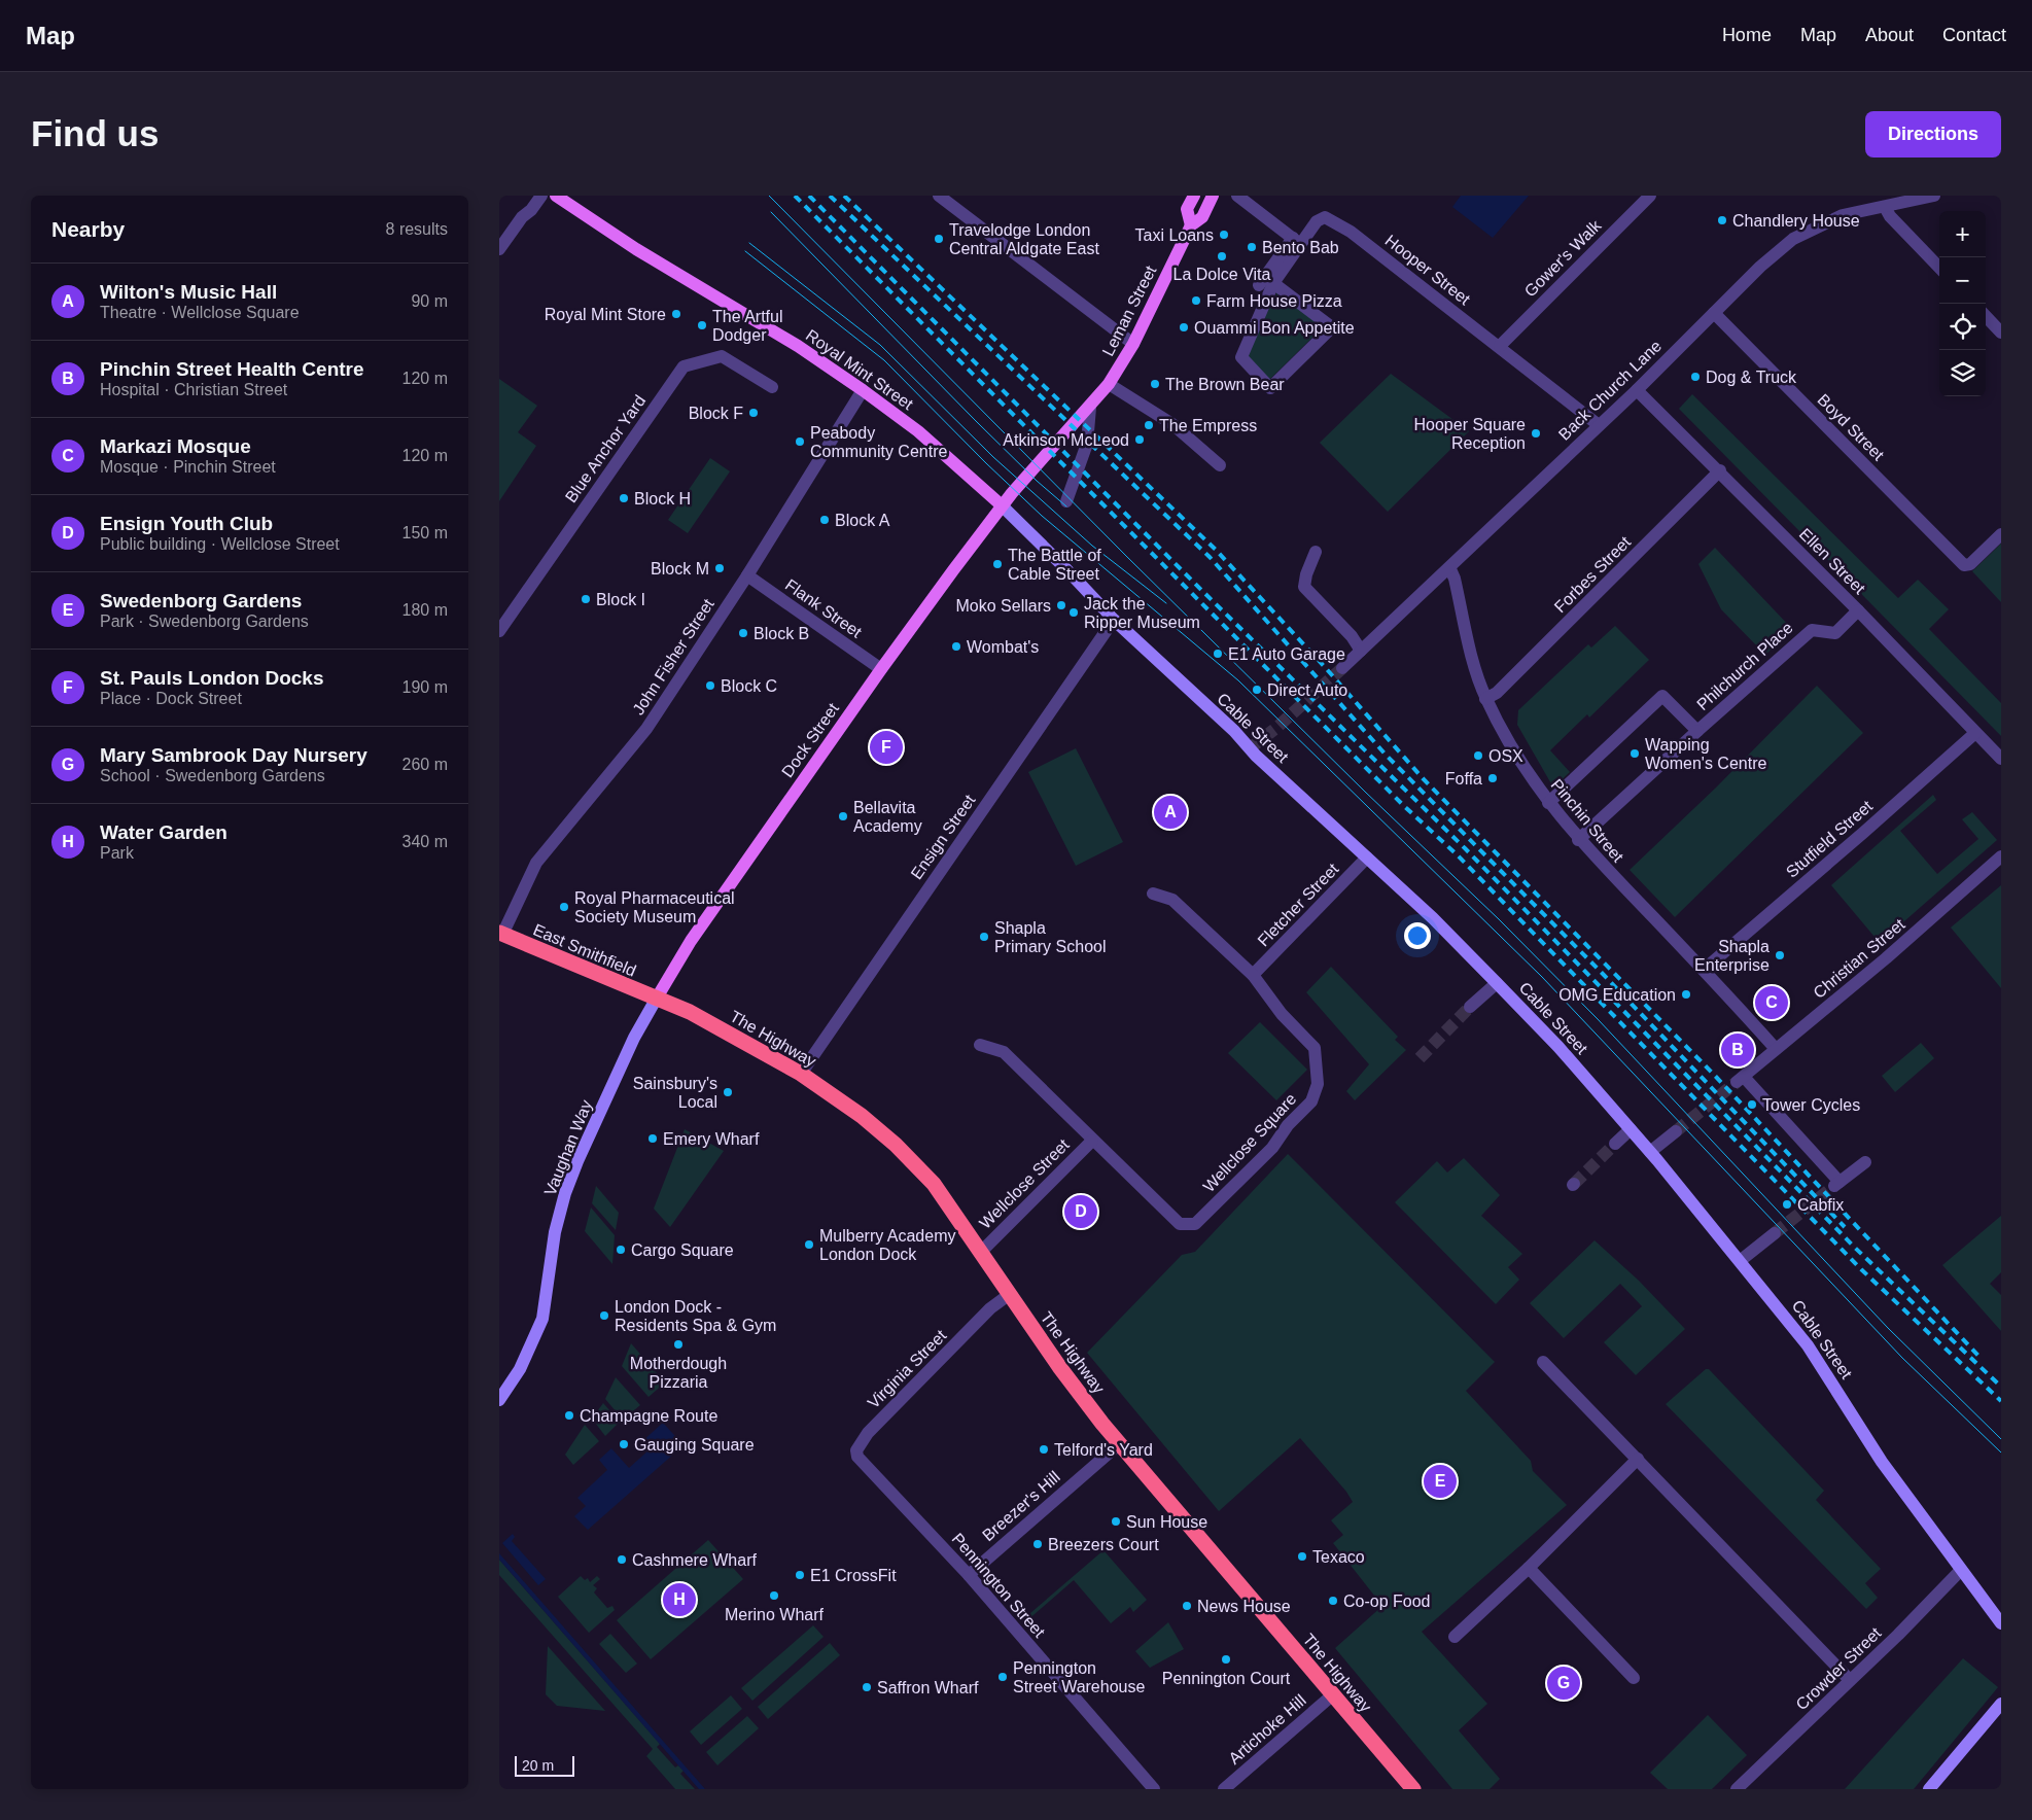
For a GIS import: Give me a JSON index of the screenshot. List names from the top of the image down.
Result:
{
  "streets": {
    "highway": ["East Smithfield", "The Highway"],
    "main road": [
      "Leman Street",
      "Royal Mint Street",
      "Cable Street",
      "Dock Street",
      "Vaughan Way"
    ],
    "street": [
      "Gower's Walk",
      "Hooper Street",
      "Back Church Lane",
      "Boyd Street",
      "Blue Anchor Yard",
      "Ellen Street",
      "Forbes Street",
      "Flank Street",
      "John Fisher Street",
      "Philchurch Place",
      "Pinchin Street",
      "Ensign Street",
      "Stutfield Street",
      "Fletcher Street",
      "Christian Street",
      "Wellclose Square",
      "Wellclose Street",
      "Virginia Street",
      "Breezer's Hill",
      "Pennington Street",
      "Crowder Street",
      "Artichoke Hill"
    ]
  },
  "crossings": [
    ["Gower's Walk", "Hooper Street"],
    ["Hooper Street", "Back Church Lane"],
    ["Leman Street", "Royal Mint Street"],
    ["Leman Street", "Cable Street"],
    ["Leman Street", "Dock Street"],
    ["Royal Mint Street", "John Fisher Street"],
    ["Royal Mint Street", "Cable Street"],
    ["Royal Mint Street", "Dock Street"],
    ["Back Church Lane", "Boyd Street"],
    ["Back Church Lane", "Ellen Street"],
    ["Back Church Lane", "Pinchin Street"],
    ["Ellen Street", "Forbes Street"],
    ["Ellen Street", "Philchurch Place"],
    ["Ellen Street", "Stutfield Street"],
    ["Forbes Street", "Pinchin Street"],
    ["Flank Street", "John Fisher Street"],
    ["Flank Street", "Dock Street"],
    ["John Fisher Street", "East Smithfield"],
    ["Philchurch Place", "Pinchin Street"],
    ["Cable Street", "Dock Street"],
    ["Cable Street", "Ensign Street"],
    ["Cable Street", "Fletcher Street"],
    ["Cable Street", "Crowder Street"],
    ["Dock Street", "East Smithfield"],
    ["Dock Street", "The Highway"],
    ["Dock Street", "Vaughan Way"],
    ["Pinchin Street", "Stutfield Street"],
    ["Pinchin Street", "Christian Street"],
    ["Ensign Street", "The Highway"],
    ["Fletcher Street", "Wellclose Square"],
    ["East Smithfield", "The Highway"],
    ["East Smithfield", "Vaughan Way"],
    ["The Highway", "Vaughan Way"],
    ["The Highway", "Wellclose Street"],
    ["The Highway", "Virginia Street"],
    ["The Highway", "Breezer's Hill"],
    ["The Highway", "Artichoke Hill"],
    ["Wellclose Square", "Wellclose Street"],
    ["Virginia Street", "Pennington Street"],
    ["Breezer's Hill", "Pennington Street"]
  ],
  "places": [
    "Chandlery House",
    "Taxi Loans",
    "Travelodge London Central Aldgate East",
    "Bento Bab",
    "La Dolce Vita",
    "Farm House Pizza",
    "Royal Mint Store",
    "The Artful Dodger",
    "Ouammi Bon Appetite",
    "Dog & Truck",
    "The Brown Bear",
    "Block F",
    "The Empress",
    "Hooper Square Reception",
    "Atkinson McLeod",
    "Peabody Community Centre",
    "Block H",
    "Block A",
    "The Battle of Cable Street",
    "Block M",
    "Block I",
    "Moko Sellars",
    "Jack the Ripper Museum",
    "Block B",
    "Wombat's",
    "E1 Auto Garage",
    "Block C",
    "Direct Auto",
    "Wapping Women's Centre",
    "OSX",
    "Foffa",
    "Bellavita Academy",
    "Royal Pharmaceutical Society Museum",
    "Shapla Primary School",
    "Shapla Enterprise",
    "OMG Education",
    "Sainsbury's Local",
    "Tower Cycles",
    "Emery Wharf",
    "Cabfix",
    "Mulberry Academy London Dock",
    "Cargo Square",
    "London Dock - Residents Spa & Gym",
    "Motherdough Pizzaria",
    "Champagne Route",
    "Gauging Square",
    "Telford's Yard",
    "Sun House",
    "Breezers Court",
    "Texaco",
    "Cashmere Wharf",
    "E1 CrossFit",
    "Merino Wharf",
    "Co-op Food",
    "News House",
    "Pennington Court",
    "Pennington Street Warehouse",
    "Saffron Wharf"
  ],
  "scale_bar": "20 m",
  "page": {
    "header": "Map",
    "nav": [
      "Home",
      "Map",
      "About",
      "Contact"
    ],
    "buttons": "Directions",
    "title": "Find us",
    "heading": ["Nearby", "8 results"],
    "map_buttons": ["+", "−"],
    "list": [
      {
        "mark": "A",
        "name": "Wilton's Music Hall",
        "note": "Theatre · Wellclose Square",
        "value": "90 m"
      },
      {
        "mark": "B",
        "name": "Pinchin Street Health Centre",
        "note": "Hospital · Christian Street",
        "value": "120 m"
      },
      {
        "mark": "C",
        "name": "Markazi Mosque",
        "note": "Mosque · Pinchin Street",
        "value": "120 m"
      },
      {
        "mark": "D",
        "name": "Ensign Youth Club",
        "note": "Public building · Wellclose Street",
        "value": "150 m"
      },
      {
        "mark": "E",
        "name": "Swedenborg Gardens",
        "note": "Park · Swedenborg Gardens",
        "value": "180 m"
      },
      {
        "mark": "F",
        "name": "St. Pauls London Docks",
        "note": "Place · Dock Street",
        "value": "190 m"
      },
      {
        "mark": "G",
        "name": "Mary Sambrook Day Nursery",
        "note": "School · Swedenborg Gardens",
        "value": "260 m"
      },
      {
        "mark": "H",
        "name": "Water Garden",
        "note": "Park",
        "value": "340 m"
      }
    ],
    "pins": [
      "F",
      "A",
      "C",
      "B",
      "D",
      "E",
      "H",
      "G"
    ],
    "scale": "20 m"
  }
}
